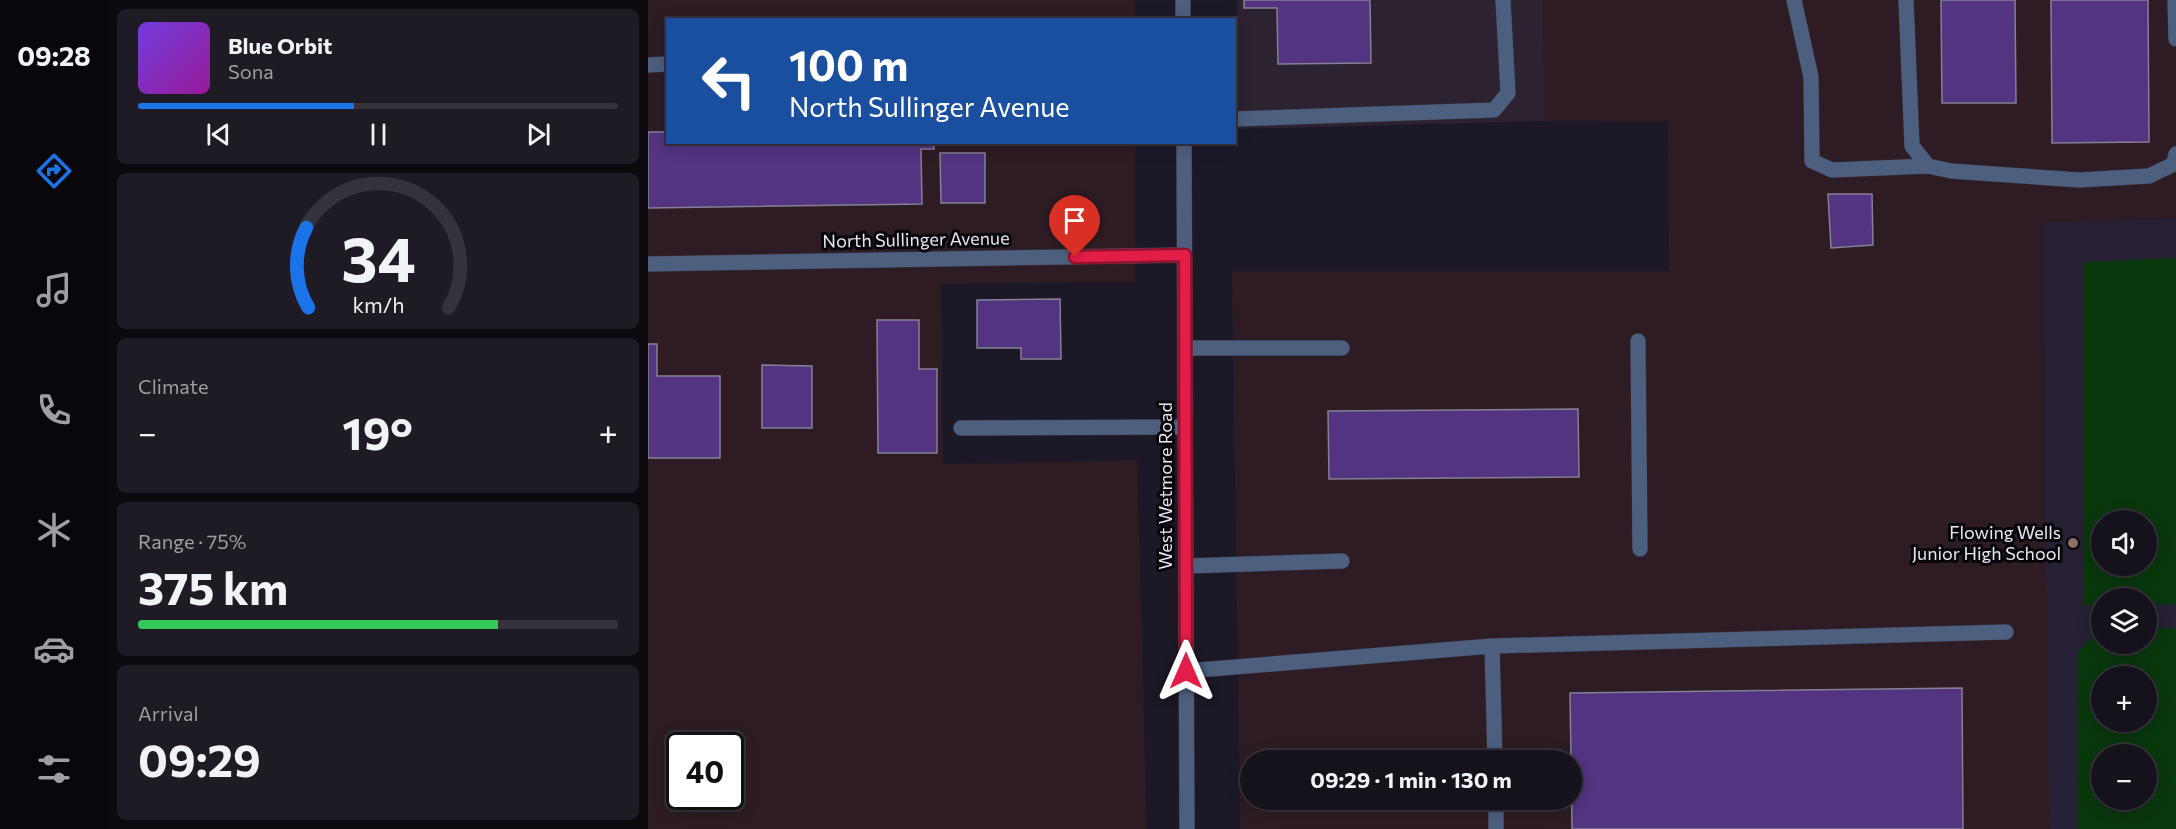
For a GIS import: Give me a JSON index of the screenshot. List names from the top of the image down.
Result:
{
  "streets": {
    "street": ["North Sullinger Avenue", "West Wetmore Road"]
  },
  "crossings": [
    ["North Sullinger Avenue", "West Wetmore Road"]
  ],
  "places": ["Flowing Wells Junior High School"],
  "page": {
    "tabs": "09:28",
    "turn": ["100 m", "North Sullinger Avenue"],
    "song": ["Blue Orbit", "Sona"],
    "tile": [
      "Climate",
      ["Range · 75%", "375 km"],
      ["Arrival", "09:29"]
    ],
    "heat": ["−", "19°", "+"],
    "map_buttons": ["+", "−"],
    "limit": "40",
    "trip": "09:29 · 1 min · 130 m",
    "gauge": ["34", "km/h"]
  }
}
